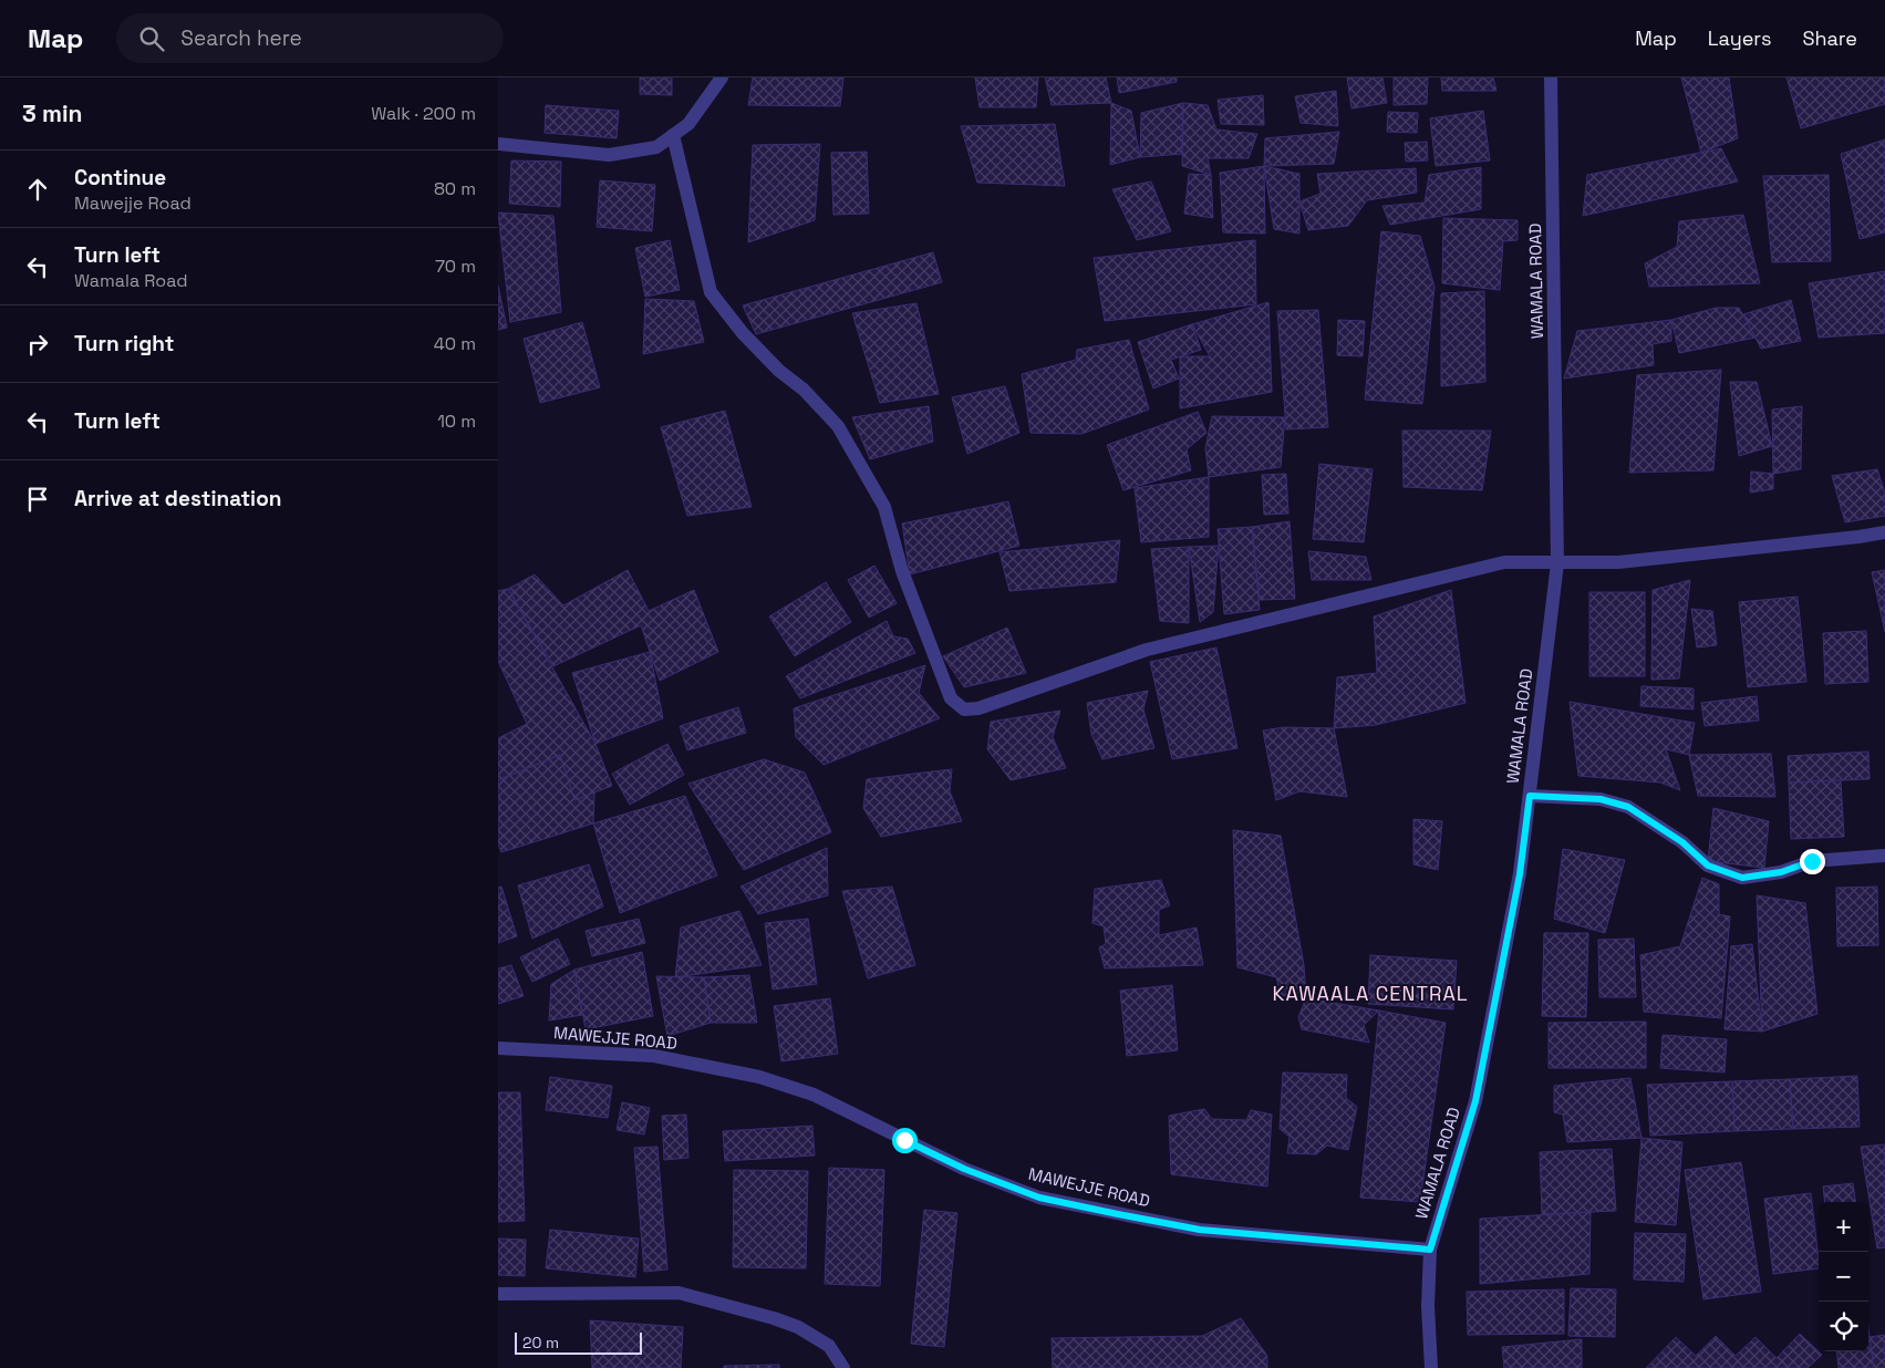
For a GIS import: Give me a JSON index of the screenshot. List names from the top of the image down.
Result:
{
  "streets": {
    "street": ["WAMALA ROAD", "MAWEJJE ROAD"]
  },
  "crossings": [
    ["WAMALA ROAD", "MAWEJJE ROAD"]
  ],
  "districts": ["KAWAALA CENTRAL"],
  "scale_bar": "20 m",
  "page": {
    "header": "Map",
    "search": "Search here",
    "nav": ["Map", "Layers", "Share"],
    "heading": ["3 min", "Walk · 200 m"],
    "list": [
      ["Continue", "Mawejje Road", "80 m"],
      ["Turn left", "Wamala Road", "70 m"],
      ["Turn right", "40 m"],
      ["Turn left", "10 m"],
      "Arrive at destination"
    ],
    "map_buttons": ["+", "−"],
    "scale": "20 m"
  }
}
